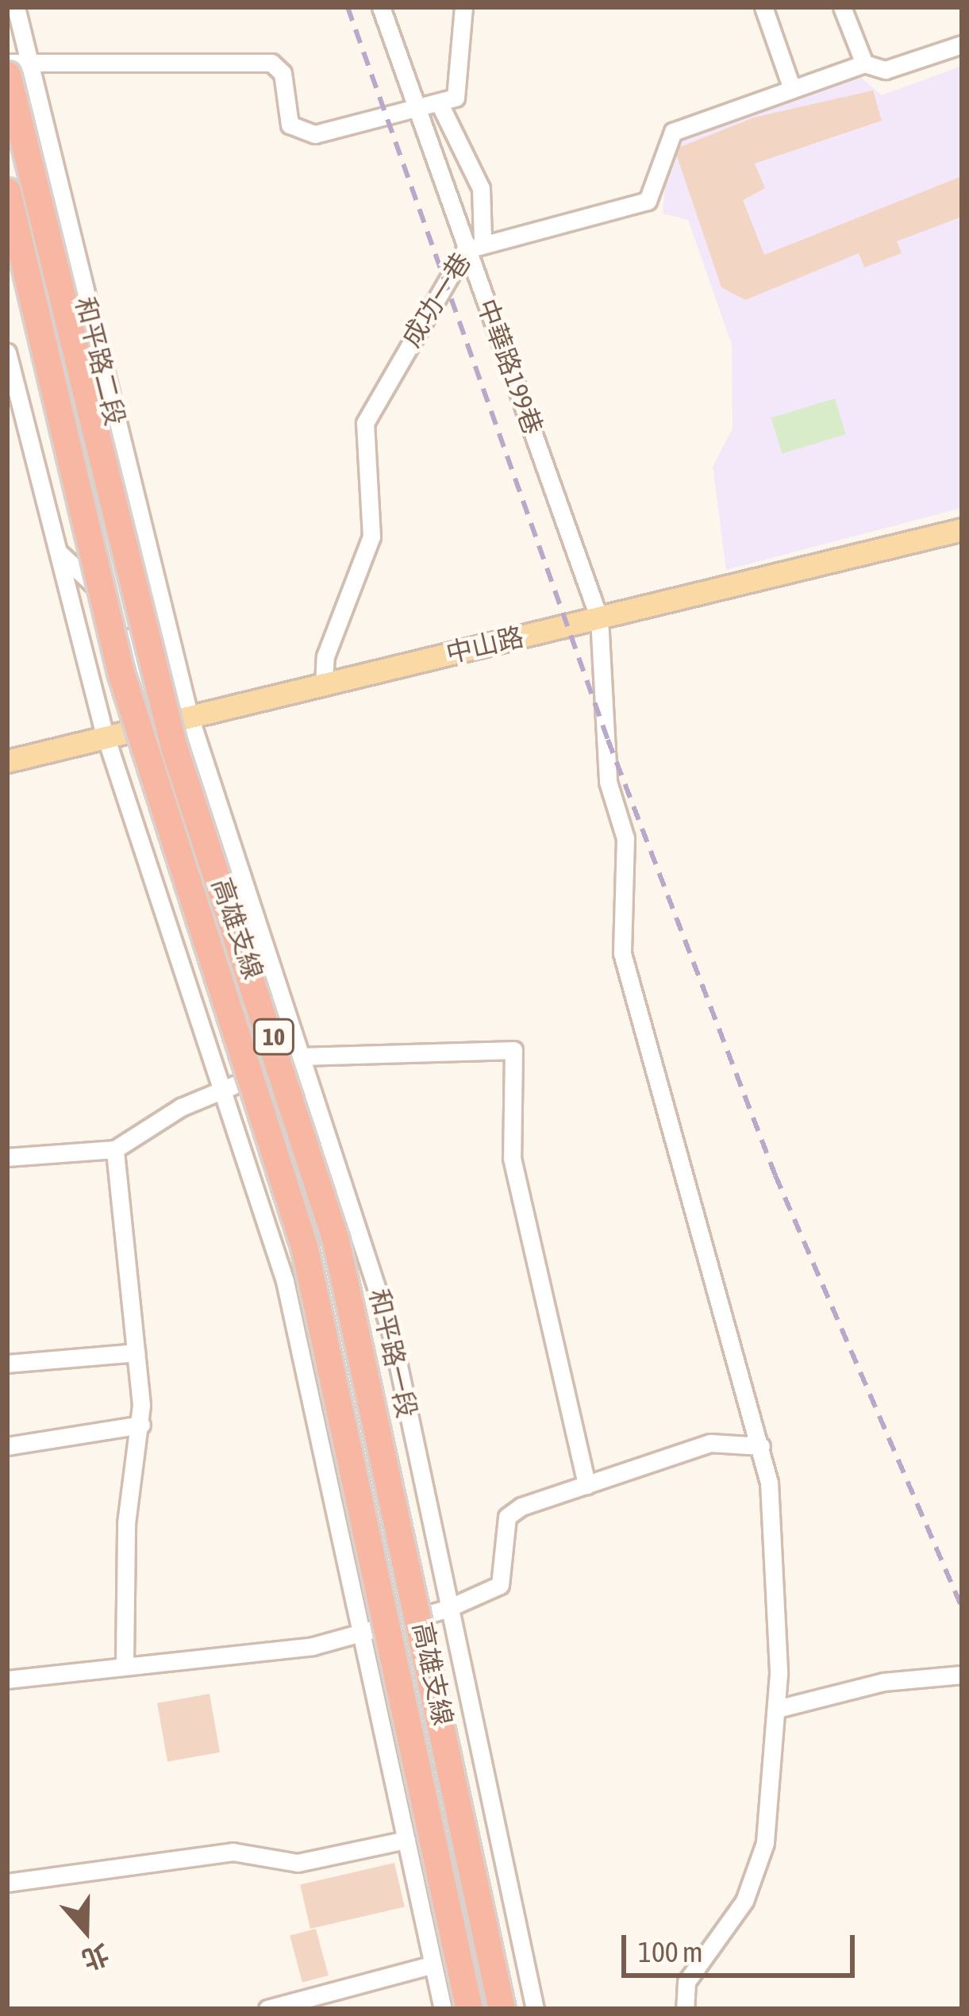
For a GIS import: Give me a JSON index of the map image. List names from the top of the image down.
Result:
{
  "streets": {
    "highway": ["高雄支線", "10"],
    "main road": ["中山路"],
    "street": [
      "成功一巷",
      "和平路二段",
      "中華路199巷",
      "和平路一段"
    ]
  },
  "crossings": [
    ["成功一巷", "中華路199巷"],
    ["成功一巷", "中山路"],
    ["和平路二段", "中山路"],
    ["和平路二段", "高雄支線"],
    ["和平路二段", "和平路一段"],
    ["中華路199巷", "中山路"],
    ["中山路", "和平路一段"]
  ],
  "scale_bar": "100 m",
  "north": "bottom"
}
